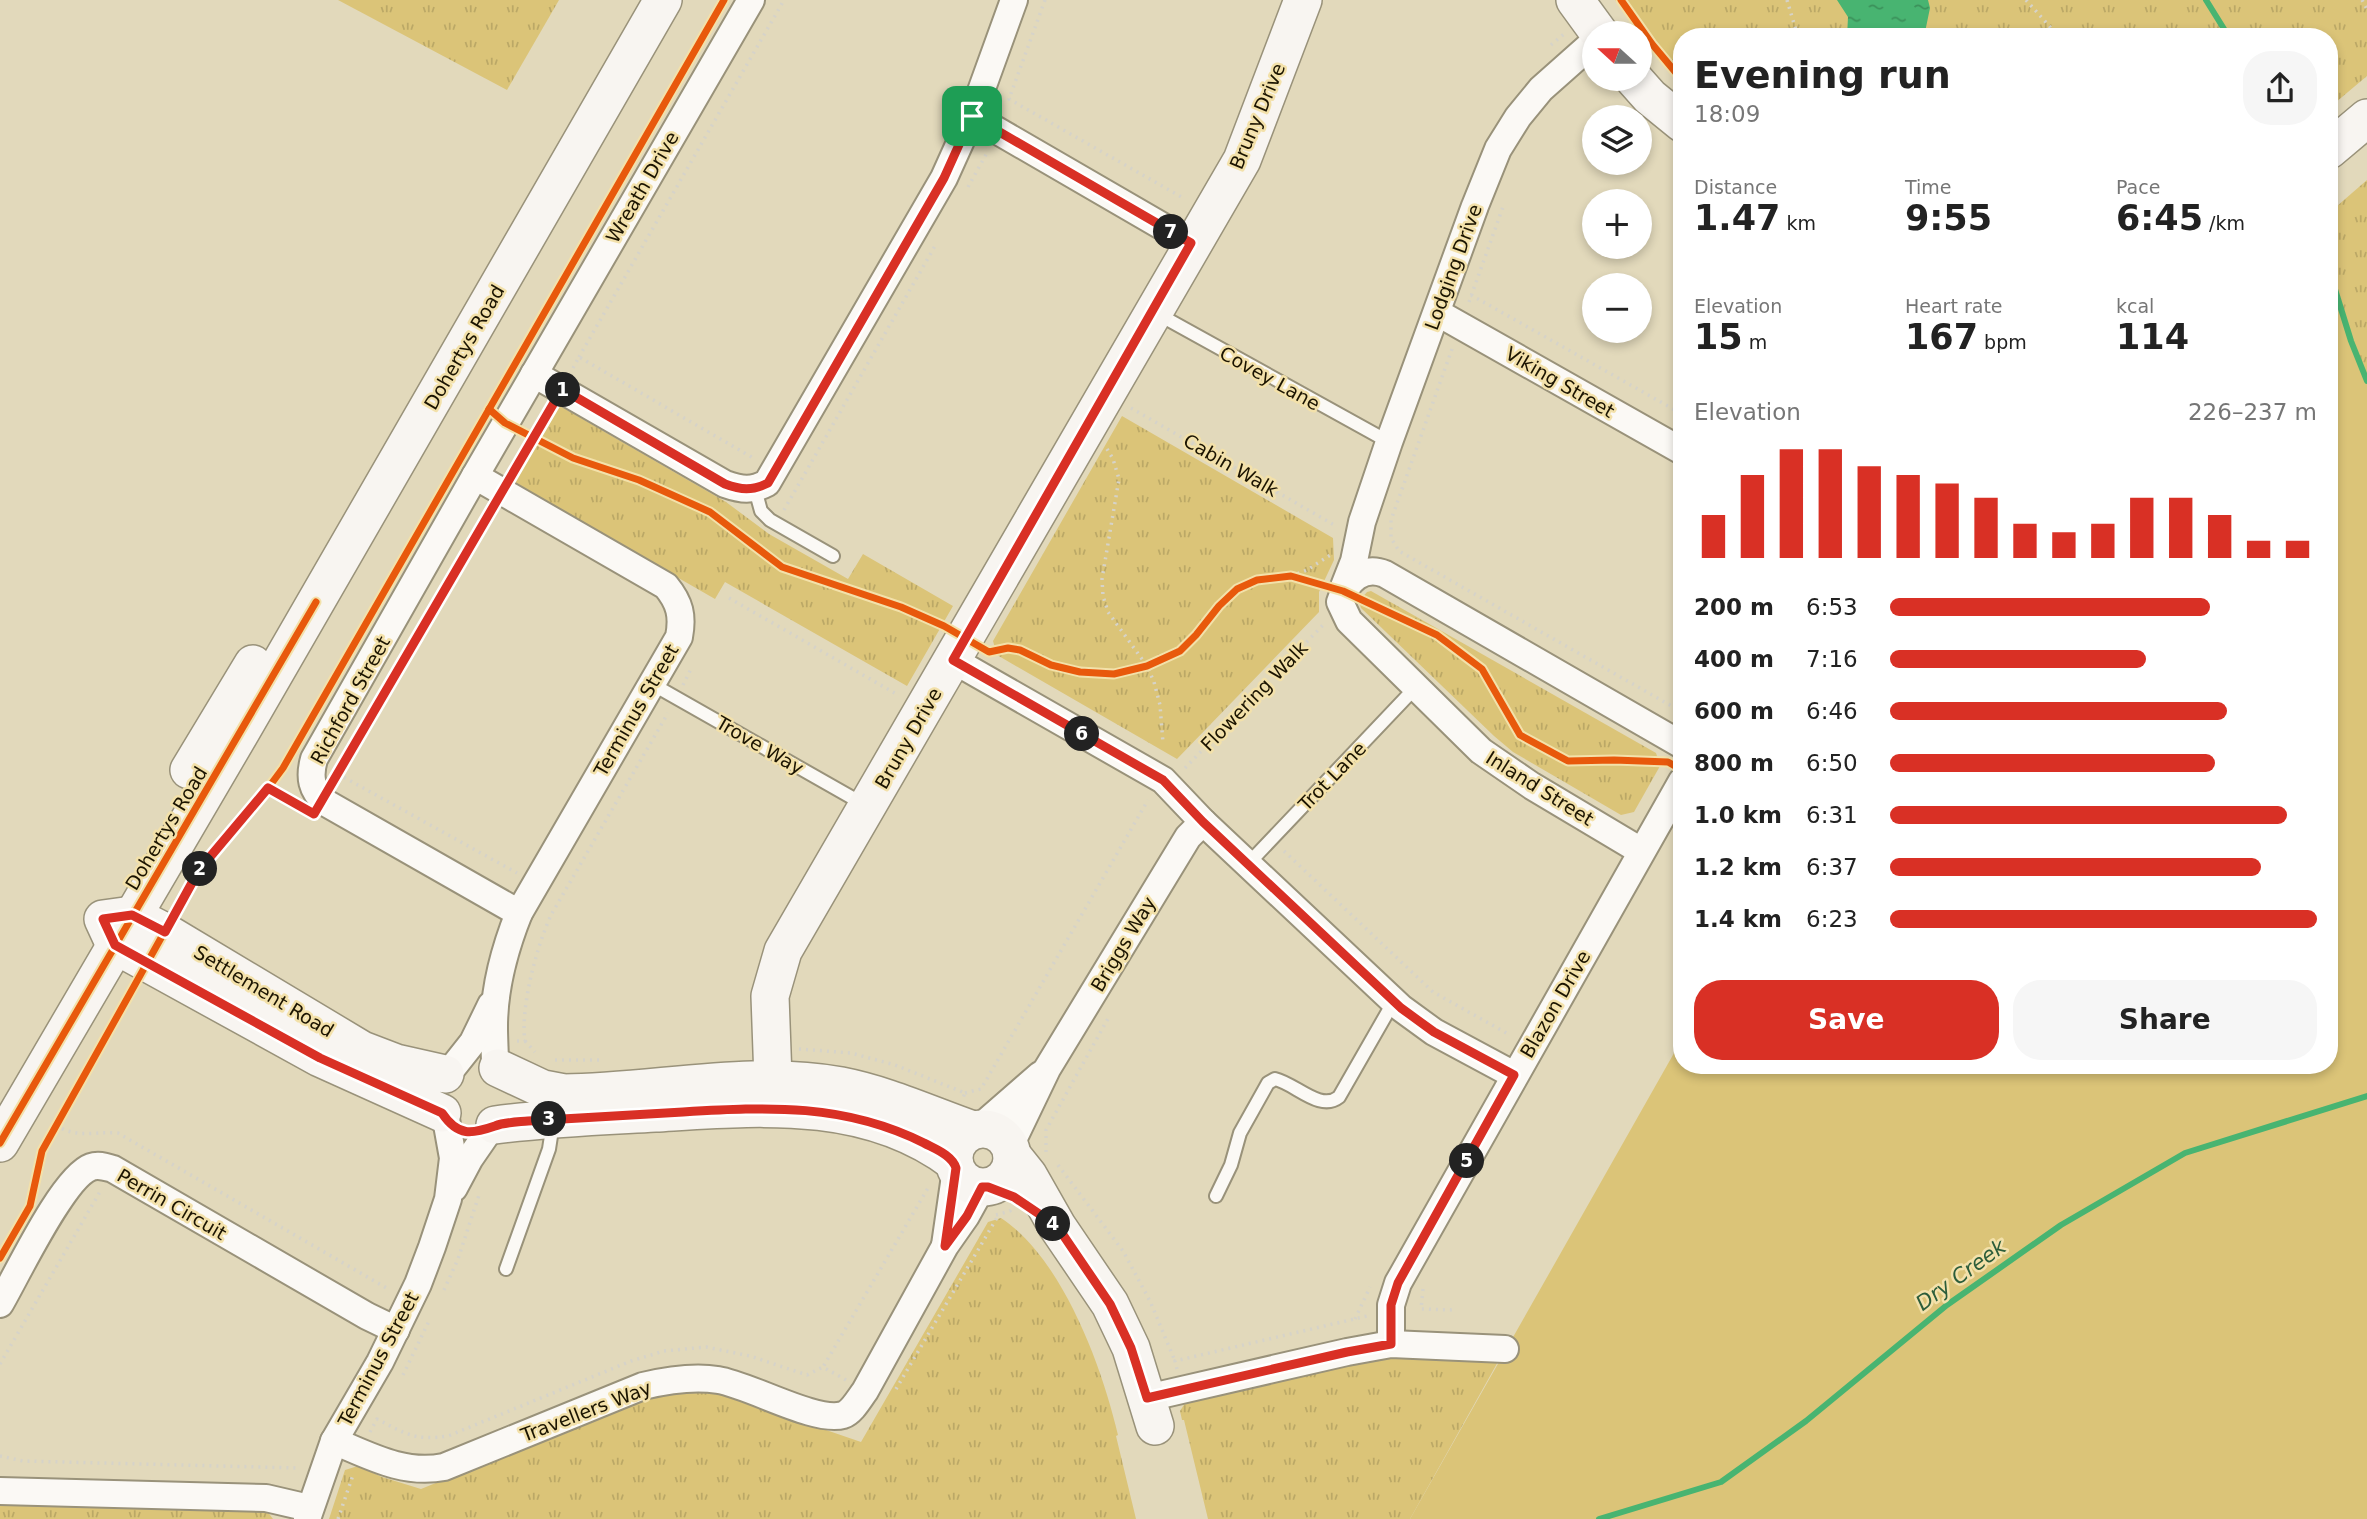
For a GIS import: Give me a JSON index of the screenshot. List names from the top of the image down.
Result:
{
  "streets": {
    "street": [
      "Bruny Drive",
      "Wreath Drive",
      "Lodging Drive",
      "Dohertys Road",
      "Viking Street",
      "Richford Street",
      "Terminus Street",
      "Inland Street",
      "Briggs Way",
      "Settlement Road",
      "Blazon Drive",
      "Perrin Circuit",
      "Travellers Way"
    ],
    "lane": ["Covey Lane", "Trove Way", "Trot Lane"],
    "path": ["Cabin Walk", "Flowering Walk"]
  },
  "crossings": [
    ["Bruny Drive", "Covey Lane"],
    ["Bruny Drive", "Trove Way"],
    ["Wreath Drive", "Richford Street"],
    ["Wreath Drive", "Terminus Street"],
    ["Lodging Drive", "Covey Lane"],
    ["Lodging Drive", "Viking Street"],
    ["Lodging Drive", "Cabin Walk"],
    ["Lodging Drive", "Inland Street"],
    ["Dohertys Road", "Settlement Road"],
    ["Richford Street", "Terminus Street"],
    ["Terminus Street", "Trove Way"],
    ["Terminus Street", "Settlement Road"],
    ["Terminus Street", "Perrin Circuit"],
    ["Terminus Street", "Travellers Way"],
    ["Trot Lane", "Inland Street"],
    ["Inland Street", "Blazon Drive"],
    ["Briggs Way", "Travellers Way"]
  ],
  "water": ["Dry Creek"],
  "north": "left",
  "page": {
    "map_buttons": ["+", "−"],
    "heading": ["Evening run", "18:09"],
    "stats": [
      ["Distance", "1.47 km"],
      ["Time", "9:55"],
      ["Pace", "6:45 /km"],
      ["Elevation", "15 m"],
      ["Heart rate", "167 bpm"],
      ["kcal", "114"]
    ],
    "pins": [
      "7",
      "1",
      "6",
      "2",
      "3",
      "5",
      "4"
    ],
    "chart": ["Elevation", "226–237 m"],
    "list": [
      {
        "name": "200 m",
        "note": "6:53"
      },
      {
        "name": "400 m",
        "note": "7:16"
      },
      {
        "name": "600 m",
        "note": "6:46"
      },
      {
        "name": "800 m",
        "note": "6:50"
      },
      {
        "name": "1.0 km",
        "note": "6:31"
      },
      {
        "name": "1.2 km",
        "note": "6:37"
      },
      {
        "name": "1.4 km",
        "note": "6:23"
      }
    ],
    "buttons": ["Save", "Share"]
  }
}
